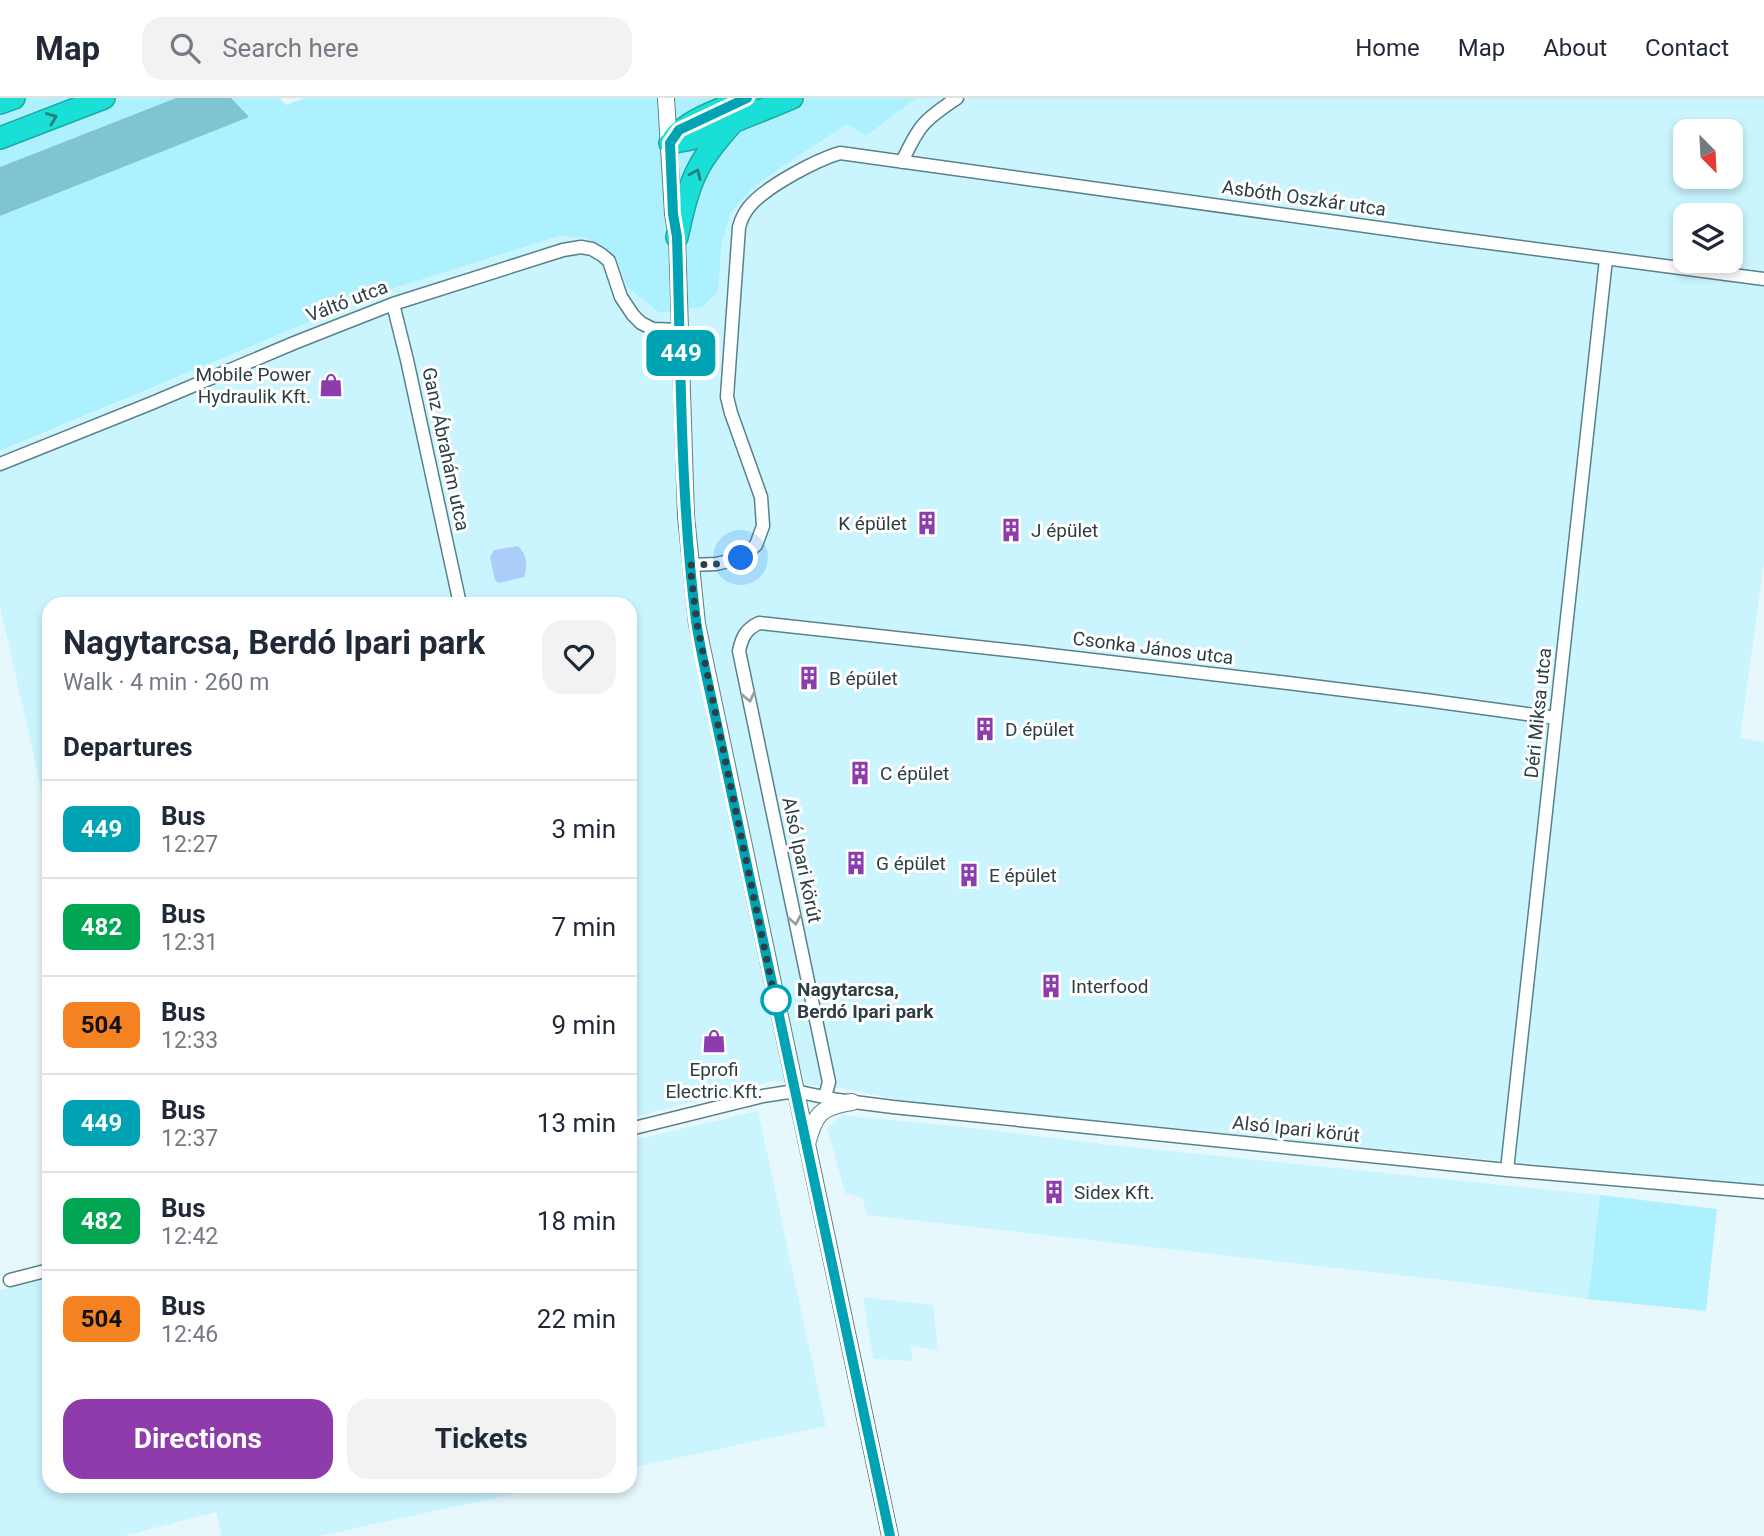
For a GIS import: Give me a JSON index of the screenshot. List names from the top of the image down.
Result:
{
  "streets": {
    "street": [
      "Asbóth Oszkár utca",
      "Váltó utca",
      "Ganz Ábrahám utca",
      "Csonka János utca",
      "Déri Miksa utca",
      "Alsó Ipari körút"
    ]
  },
  "crossings": [
    ["Asbóth Oszkár utca", "Déri Miksa utca"],
    ["Váltó utca", "Ganz Ábrahám utca"],
    ["Csonka János utca", "Déri Miksa utca"],
    ["Csonka János utca", "Alsó Ipari körút"],
    ["Déri Miksa utca", "Alsó Ipari körút"]
  ],
  "places": {
    "shop": ["Mobile Power Hydraulik Kft.", "Eprofi Electric Kft."],
    "building": [
      "K épület",
      "J épület",
      "B épület",
      "D épület",
      "C épület",
      "G épület",
      "E épület",
      "Interfood",
      "Sidex Kft."
    ],
    "other": ["Nagytarcsa, Berdó Ipari park"]
  },
  "lines": ["bus line 449"],
  "north": "bottom right",
  "page": {
    "header": "Map",
    "search": "Search here",
    "nav": [
      "Home",
      "Map",
      "About",
      "Contact"
    ],
    "on_map": "449",
    "heading": [
      ["Nagytarcsa, Berdó Ipari park", "Walk · 4 min · 260 m"],
      "Departures"
    ],
    "list": [
      {
        "mark": "449",
        "name": "Bus",
        "note": "12:27",
        "value": "3 min"
      },
      {
        "mark": "482",
        "name": "Bus",
        "note": "12:31",
        "value": "7 min"
      },
      {
        "mark": "504",
        "name": "Bus",
        "note": "12:33",
        "value": "9 min"
      },
      {
        "mark": "449",
        "name": "Bus",
        "note": "12:37",
        "value": "13 min"
      },
      {
        "mark": "482",
        "name": "Bus",
        "note": "12:42",
        "value": "18 min"
      },
      {
        "mark": "504",
        "name": "Bus",
        "note": "12:46",
        "value": "22 min"
      }
    ],
    "buttons": ["Directions", "Tickets"]
  }
}
